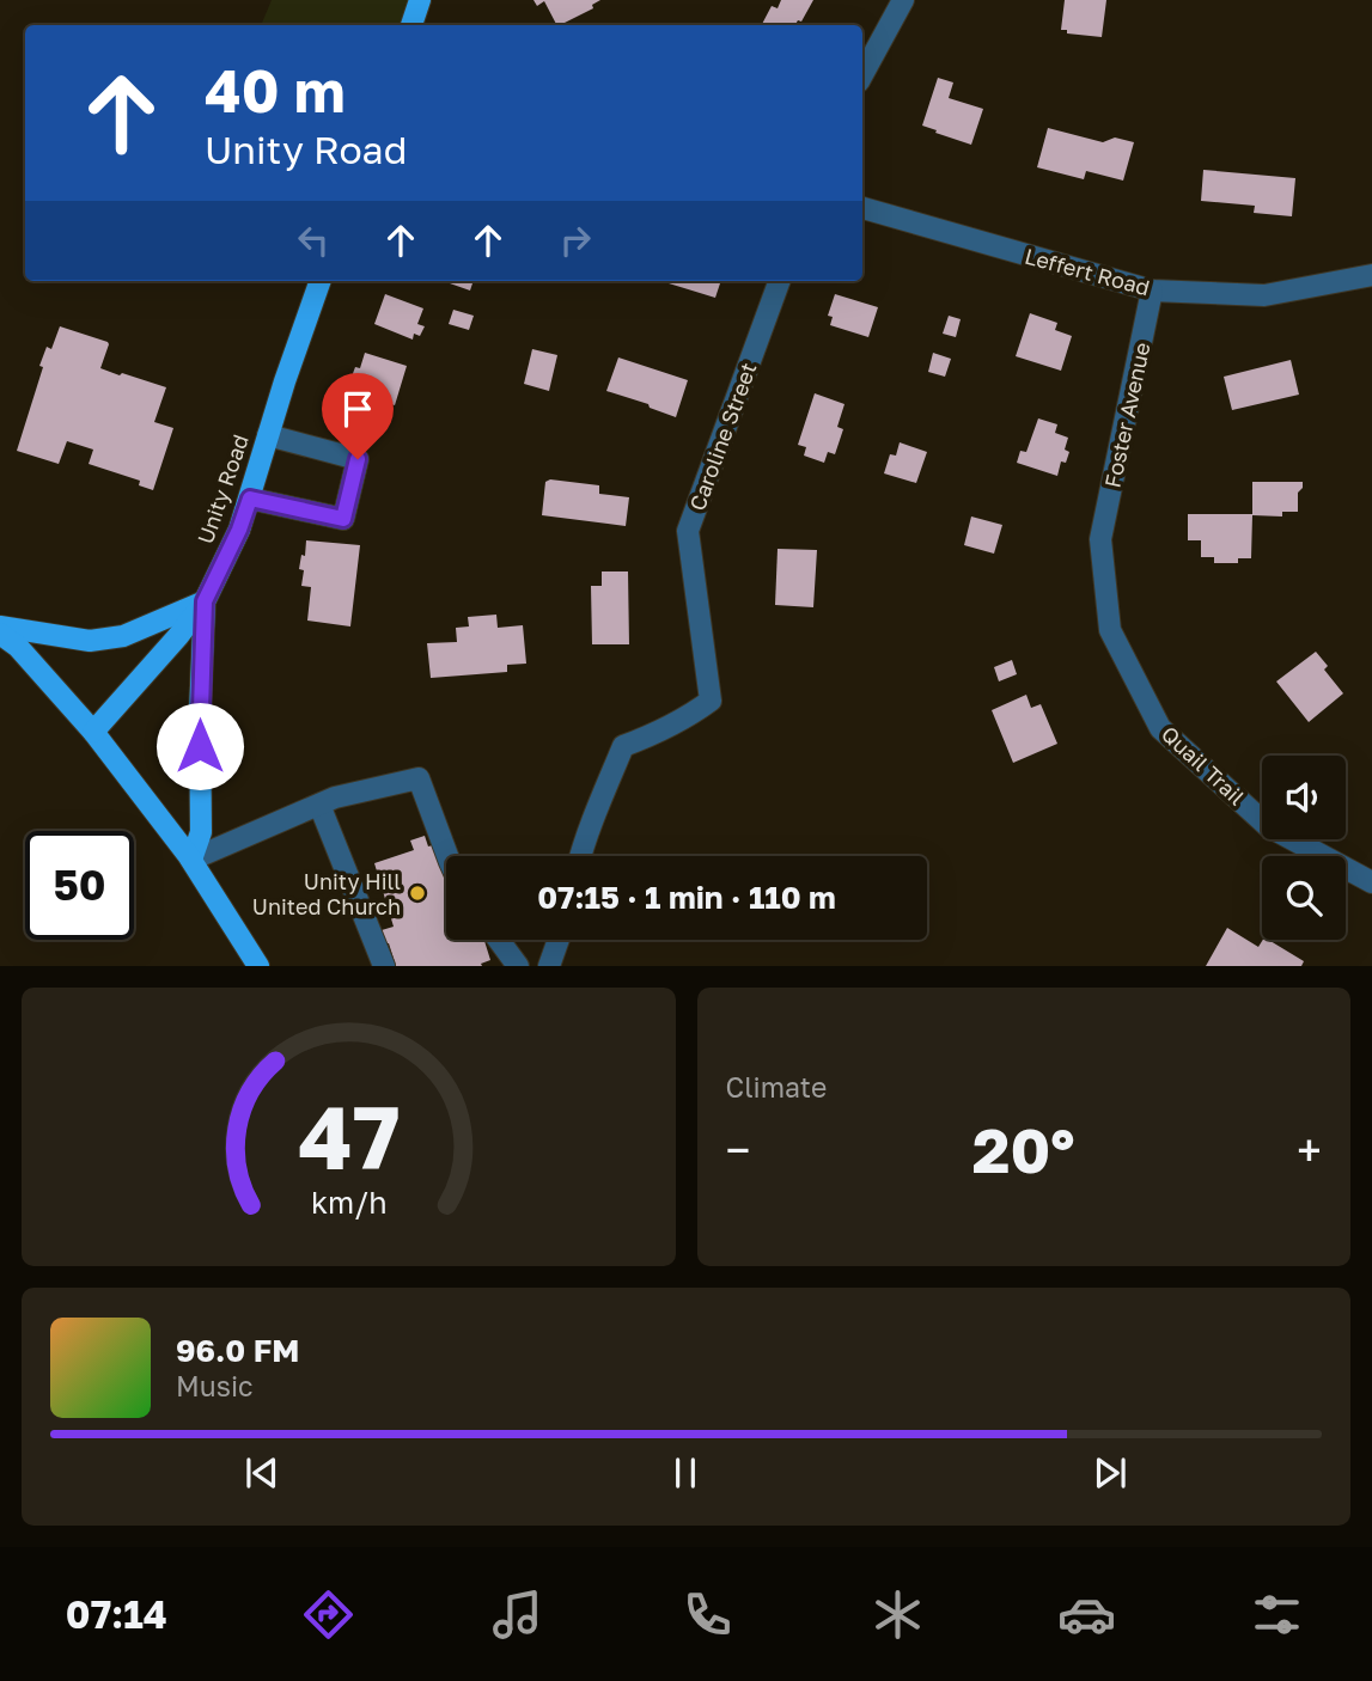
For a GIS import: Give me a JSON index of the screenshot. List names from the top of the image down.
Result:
{
  "streets": {
    "main road": ["Unity Road"],
    "street": [
      "Leffert Road",
      "Foster Avenue",
      "Caroline Street",
      "Quail Trail"
    ]
  },
  "crossings": [
    ["Leffert Road", "Foster Avenue"],
    ["Foster Avenue", "Quail Trail"]
  ],
  "places": ["Unity Hill United Church"],
  "page": {
    "turn": ["40 m", "Unity Road"],
    "limit": "50",
    "trip": "07:15 · 1 min · 110 m",
    "tile": "Climate",
    "heat": ["−", "20°", "+"],
    "song": ["96.0 FM", "Music"],
    "tabs": "07:14",
    "gauge": ["47", "km/h"]
  }
}
